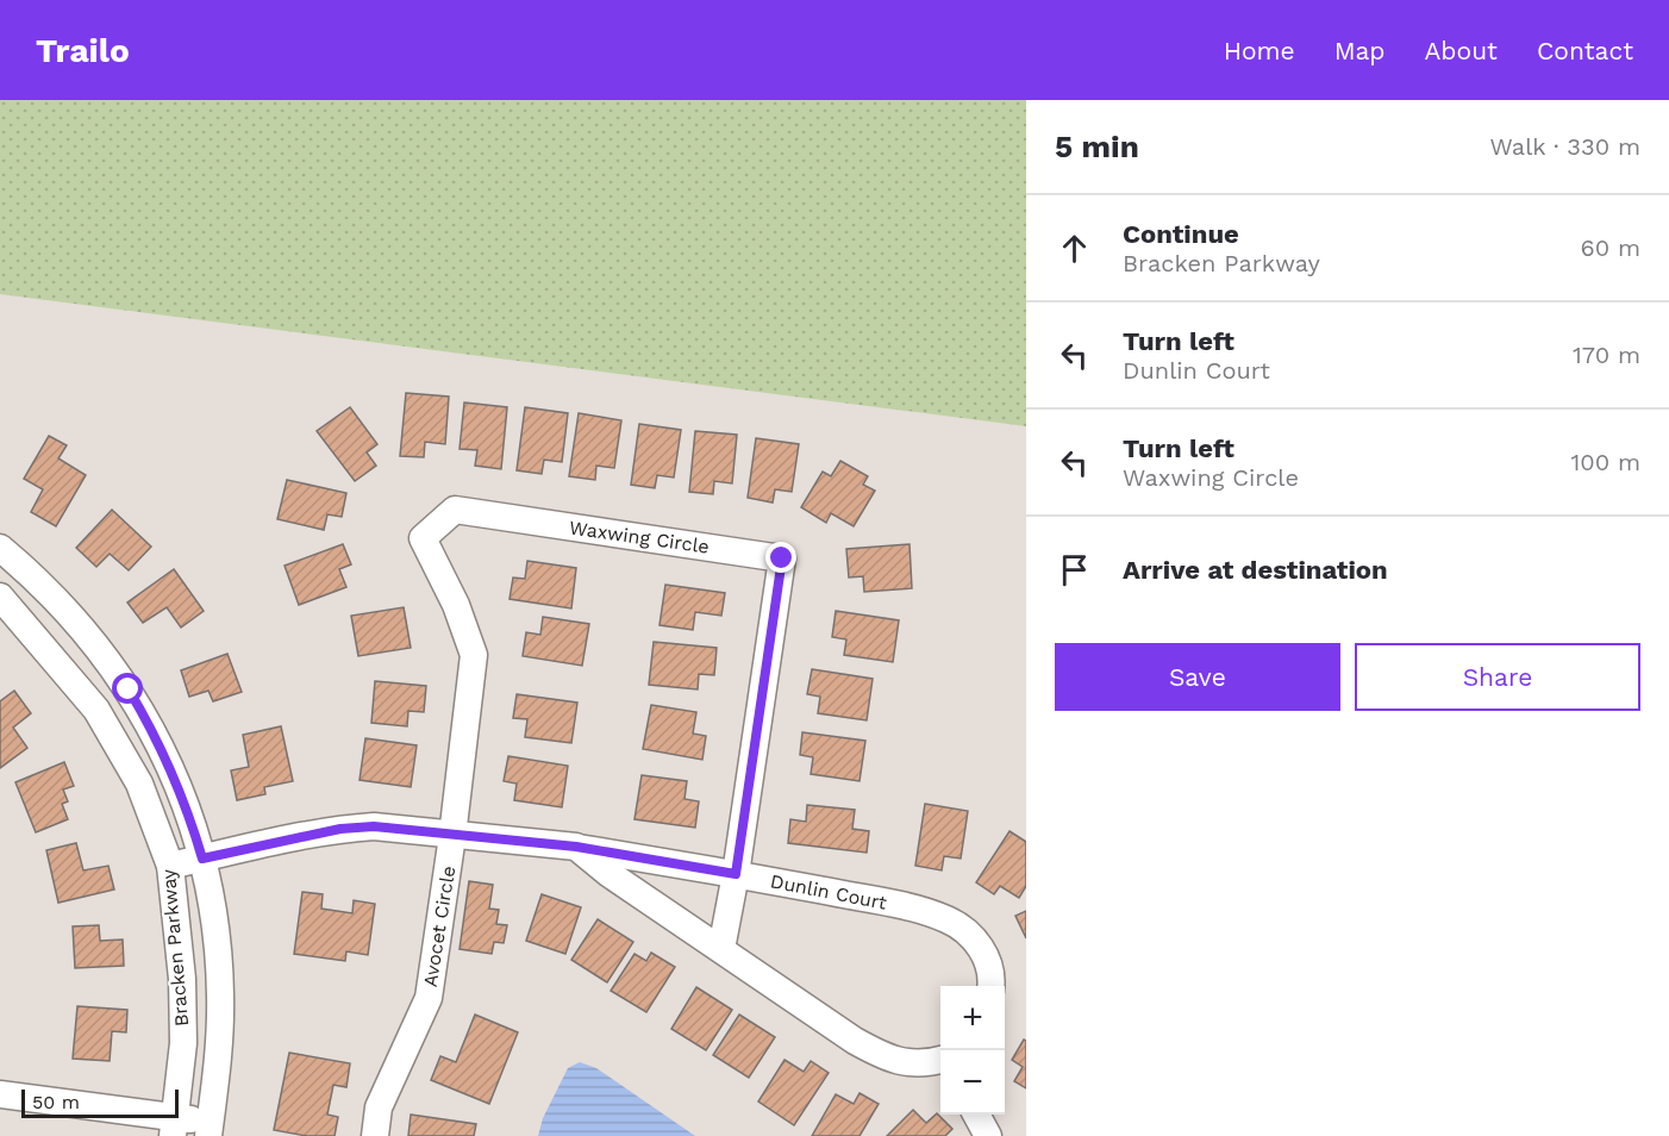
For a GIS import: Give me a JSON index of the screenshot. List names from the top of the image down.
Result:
{
  "streets": {
    "street": [
      "Waxwing Circle",
      "Dunlin Court",
      "Avocet Circle",
      "Bracken Parkway"
    ]
  },
  "crossings": [
    ["Waxwing Circle", "Dunlin Court"],
    ["Waxwing Circle", "Avocet Circle"],
    ["Dunlin Court", "Avocet Circle"],
    ["Dunlin Court", "Bracken Parkway"]
  ],
  "scale_bar": "50 m",
  "page": {
    "header": "Trailo",
    "nav": [
      "Home",
      "Map",
      "About",
      "Contact"
    ],
    "heading": ["5 min", "Walk · 330 m"],
    "list": [
      ["Continue", "Bracken Parkway", "60 m"],
      ["Turn left", "Dunlin Court", "170 m"],
      ["Turn left", "Waxwing Circle", "100 m"],
      "Arrive at destination"
    ],
    "buttons": ["Save", "Share"],
    "map_buttons": ["+", "−"],
    "scale": "50 m"
  }
}
